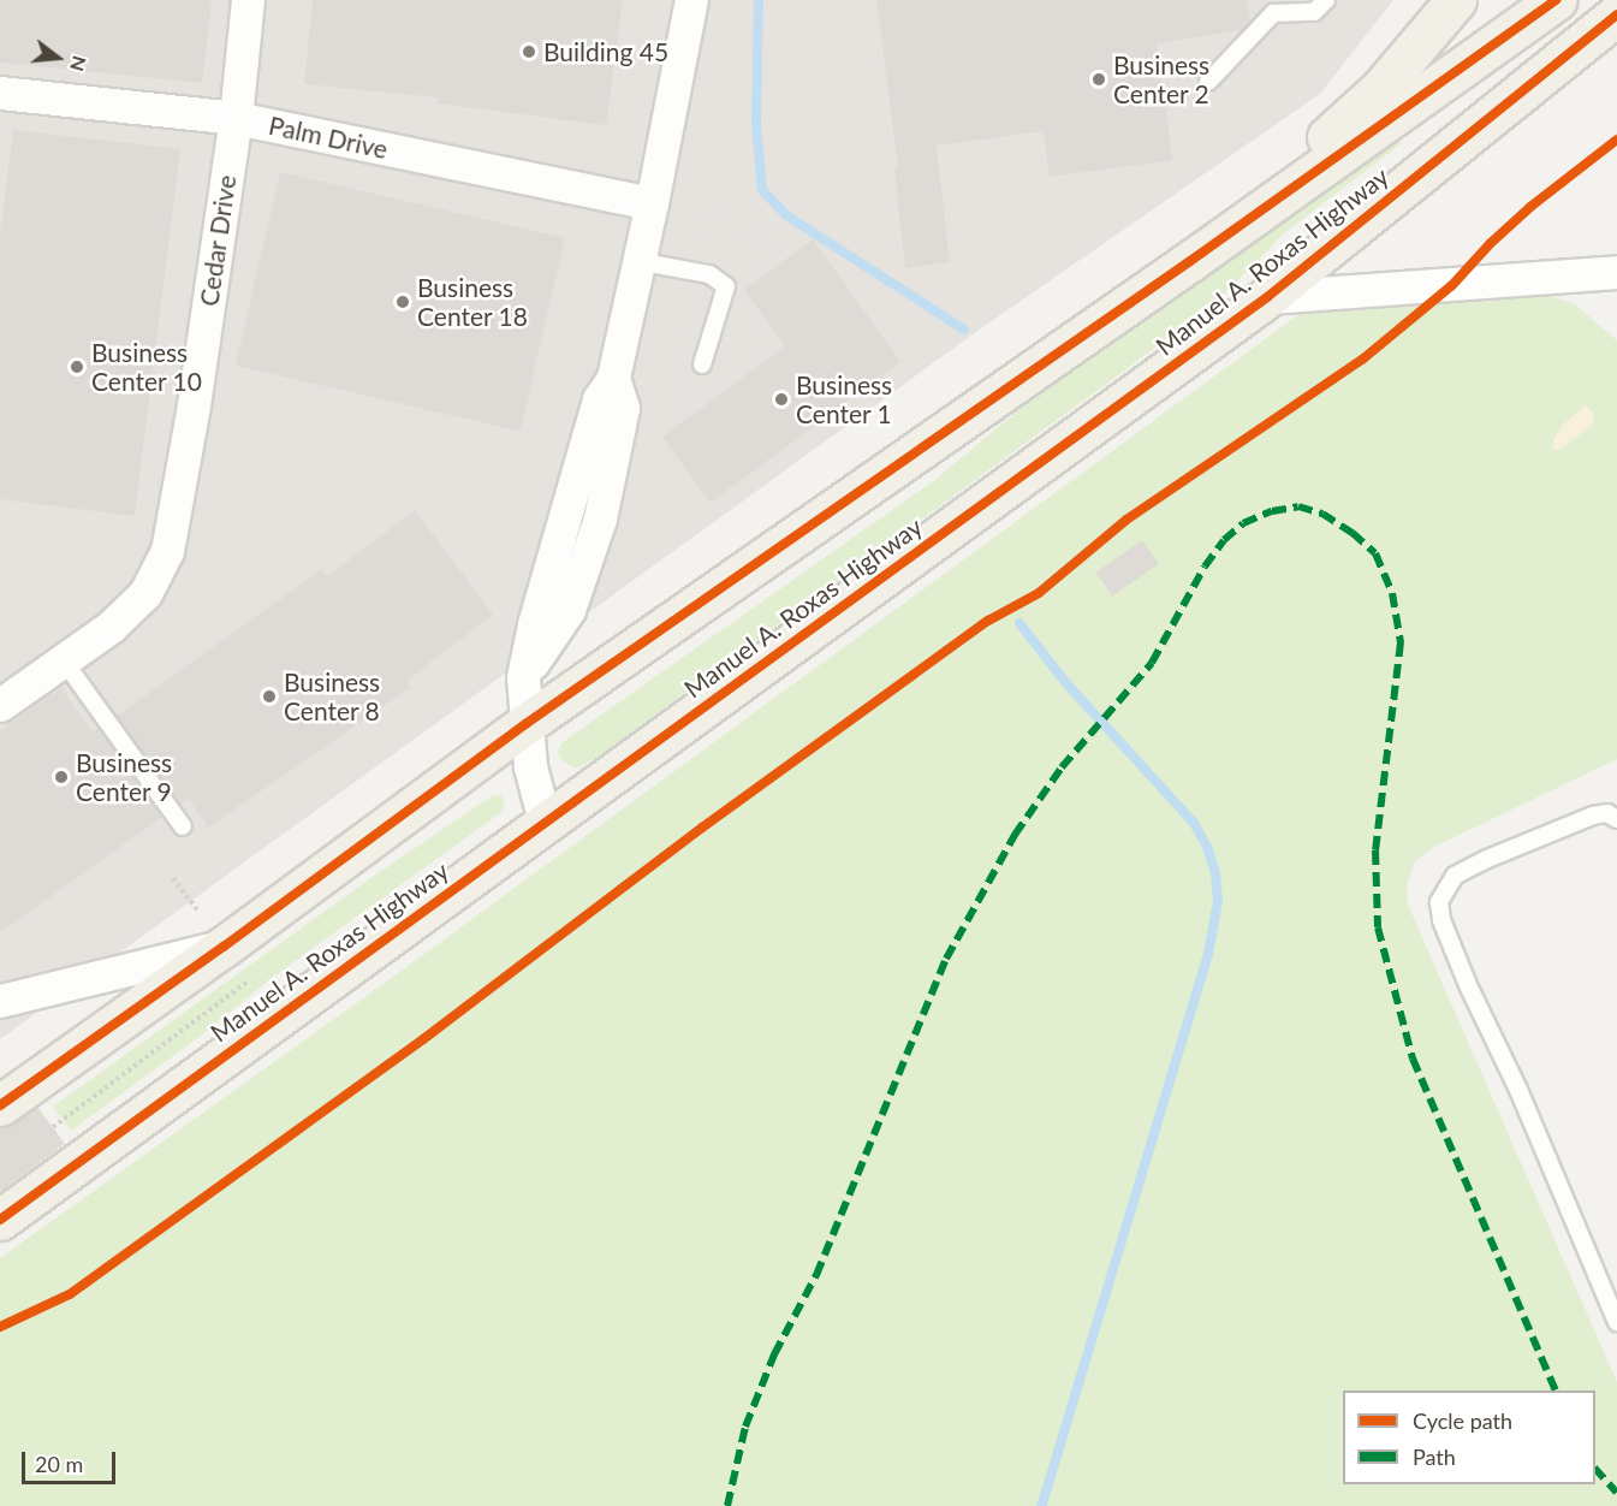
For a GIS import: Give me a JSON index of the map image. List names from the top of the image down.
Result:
{
  "streets": {
    "main road": ["Manuel A. Roxas Highway"],
    "street": ["Palm Drive", "Cedar Drive"]
  },
  "crossings": [
    ["Palm Drive", "Cedar Drive"]
  ],
  "places": [
    "Building 45",
    "Business Center 2",
    "Business Center 18",
    "Business Center 10",
    "Business Center 1",
    "Business Center 8",
    "Business Center 9"
  ],
  "legend": ["Cycle path", "Path"],
  "scale_bar": "20 m",
  "north": "right"
}
